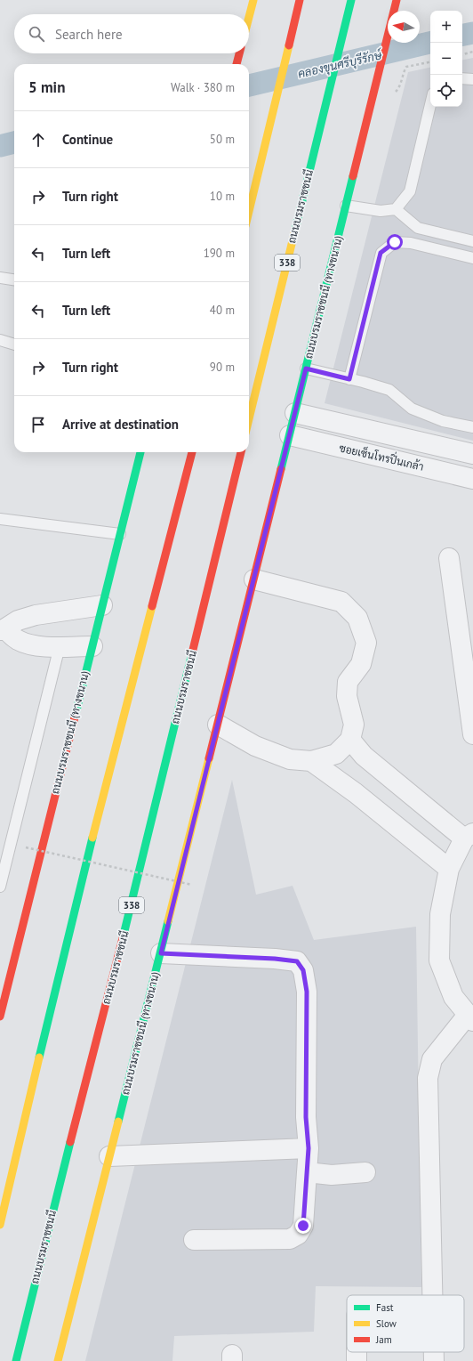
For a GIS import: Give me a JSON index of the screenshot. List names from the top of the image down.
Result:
{
  "streets": {
    "main road": ["ถนนบรมราชชนนี", "338", "ถนนบรมราชชนนี (ทางขนาน)"],
    "street": ["ซอยเซ็นโทรปิ่นเกล้า"]
  },
  "crossings": [
    ["ถนนบรมราชชนนี (ทางขนาน)", "ซอยเซ็นโทรปิ่นเกล้า"]
  ],
  "water": ["คลองขุนศรีบุรีรักษ์"],
  "legend": ["Fast", "Slow", "Jam"],
  "north": "left",
  "page": {
    "map_buttons": ["+", "−"],
    "search": "Search here",
    "heading": ["5 min", "Walk · 380 m"],
    "list": [
      ["Continue", "50 m"],
      ["Turn right", "10 m"],
      ["Turn left", "190 m"],
      ["Turn left", "40 m"],
      ["Turn right", "90 m"],
      "Arrive at destination"
    ]
  }
}
